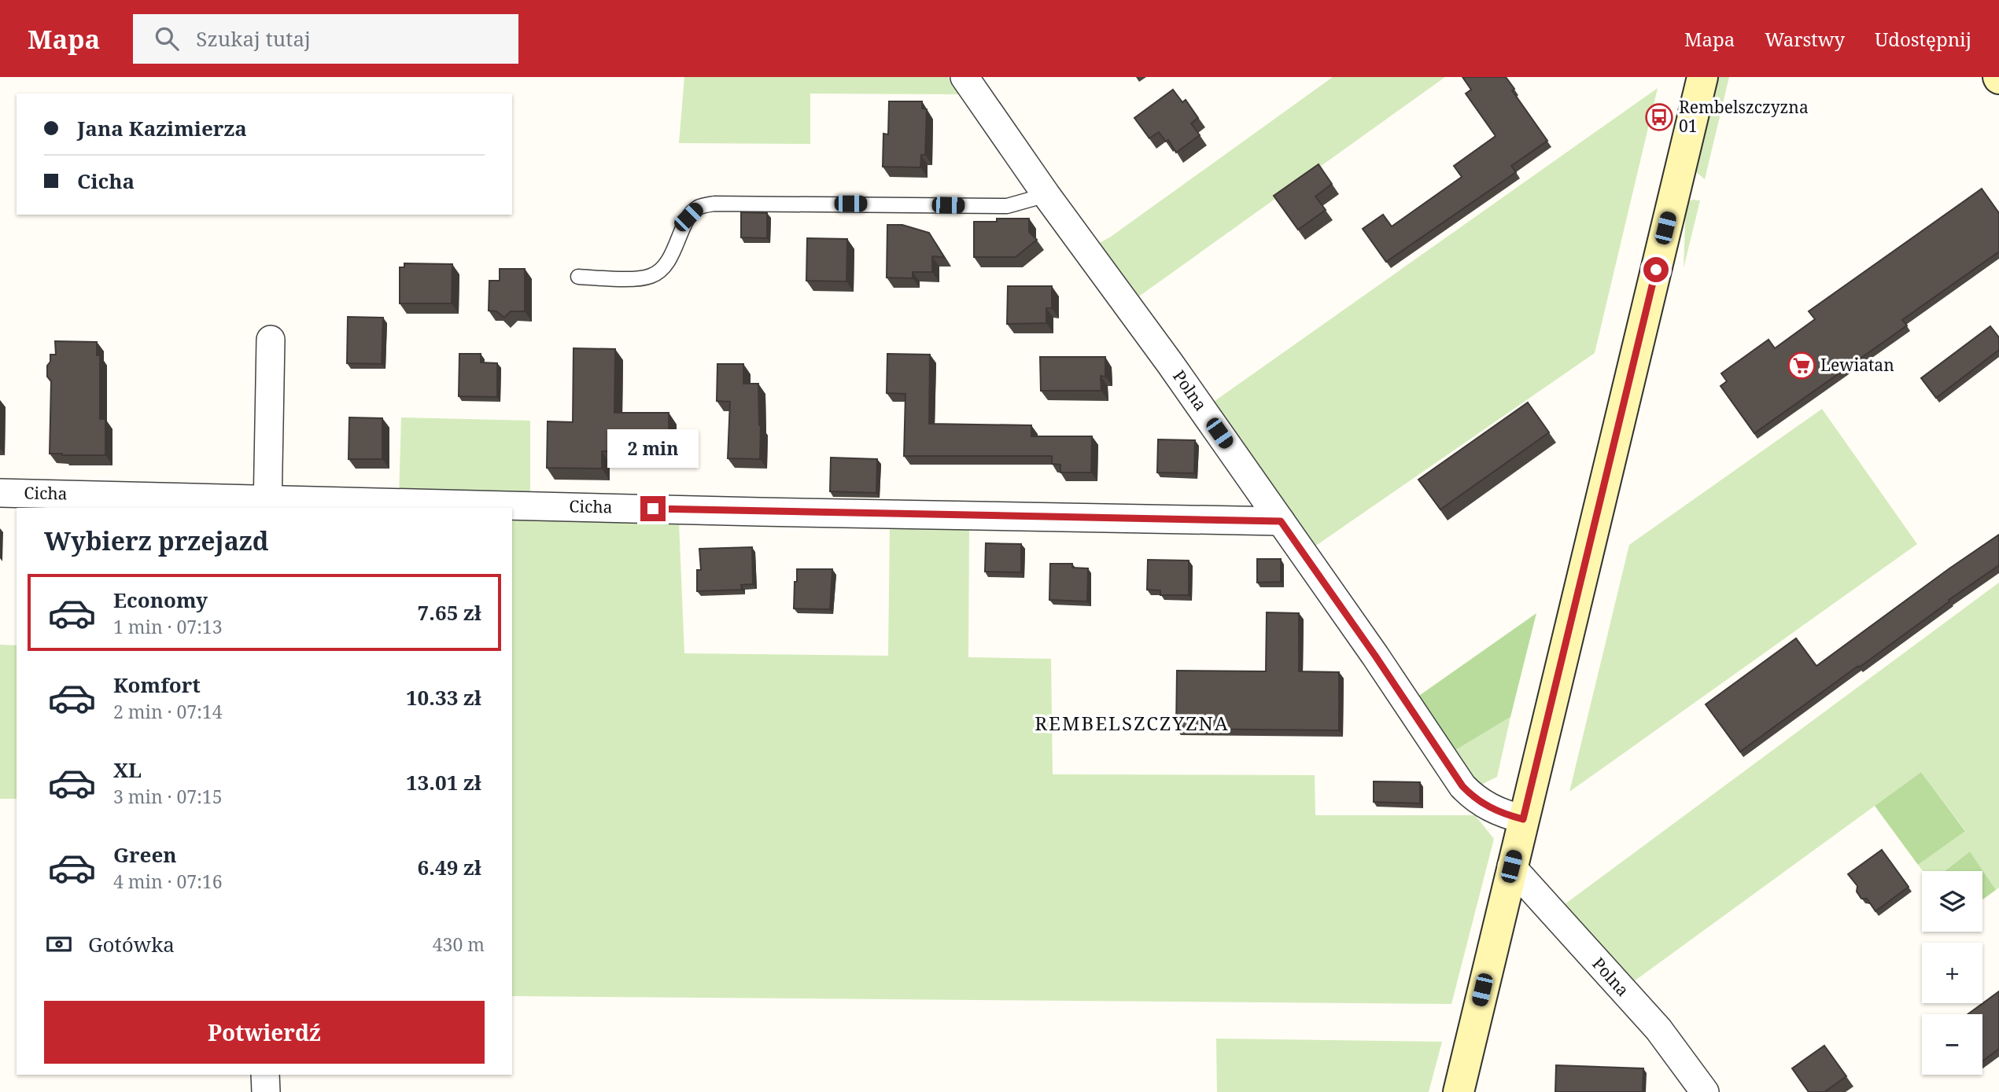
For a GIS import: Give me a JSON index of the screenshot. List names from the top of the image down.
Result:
{
  "streets": {
    "street": ["Polna", "Cicha"]
  },
  "crossings": [
    ["Polna", "Cicha"]
  ],
  "districts": ["REMBELSZCZYZNA"],
  "places": {
    "bus stop": ["Rembelszczyzna 01"],
    "supermarket": ["Lewiatan"]
  },
  "page": {
    "header": "Mapa",
    "search": "Szukaj tutaj",
    "nav": ["Mapa", "Warstwy", "Udostępnij"],
    "banner": ["Jana Kazimierza", "Cicha"],
    "bubble": "2 min",
    "heading": "Wybierz przejazd",
    "list": [
      {
        "name": "Economy",
        "note": "1 min · 07:13",
        "value": "7.65 zł"
      },
      {
        "name": "Komfort",
        "note": "2 min · 07:14",
        "value": "10.33 zł"
      },
      {
        "name": "XL",
        "note": "3 min · 07:15",
        "value": "13.01 zł"
      },
      {
        "name": "Green",
        "note": "4 min · 07:16",
        "value": "6.49 zł"
      }
    ],
    "map_buttons": ["+", "−"],
    "pay": ["Gotówka", "430 m"],
    "buttons": "Potwierdź"
  }
}
